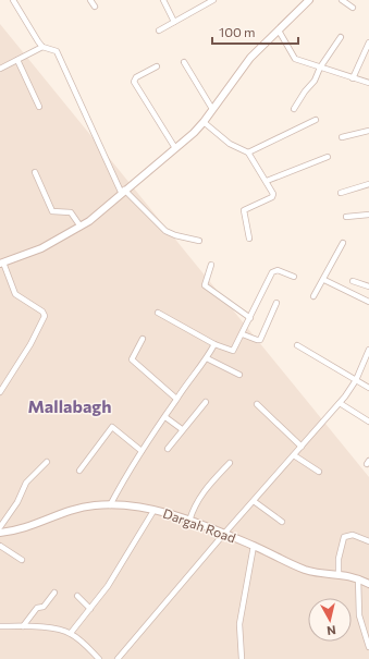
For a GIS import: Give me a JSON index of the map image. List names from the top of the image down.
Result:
{
  "streets": {
    "street": ["Dargah Road"]
  },
  "districts": ["Mallabagh"],
  "scale_bar": "100 m",
  "north": "bottom"
}
